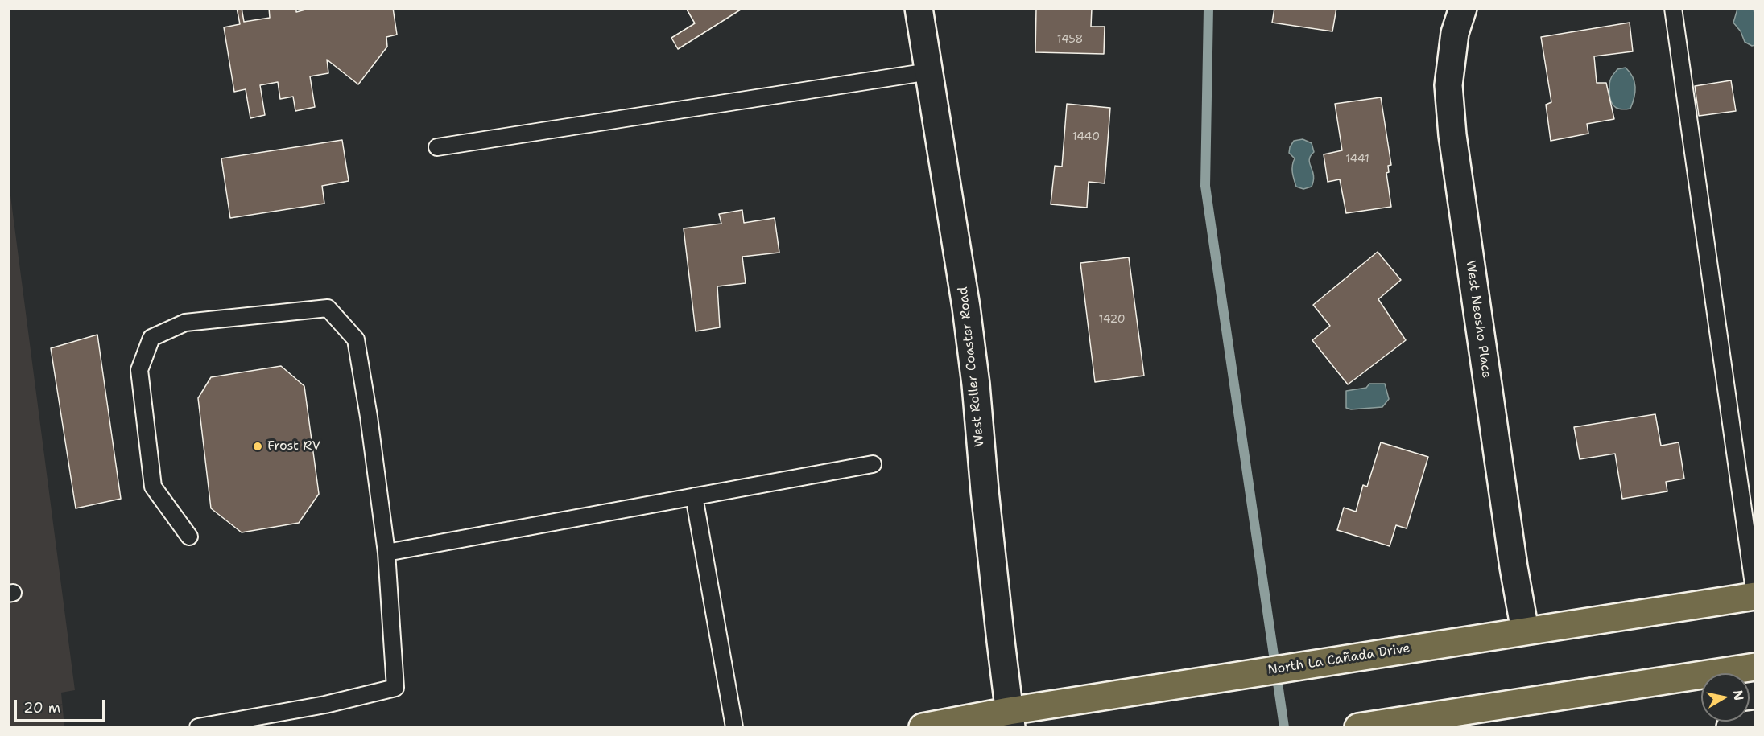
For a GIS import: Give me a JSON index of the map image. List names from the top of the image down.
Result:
{
  "streets": {
    "main road": ["North La Cañada Drive"],
    "street": ["West Neosho Place", "West Roller Coaster Road"]
  },
  "crossings": [
    ["West Neosho Place", "North La Cañada Drive"],
    ["West Roller Coaster Road", "North La Cañada Drive"]
  ],
  "places": ["Frost RV"],
  "house_numbers": [
    "1458",
    "1440",
    "1441",
    "1420"
  ],
  "scale_bar": "20 m",
  "north": "right"
}
